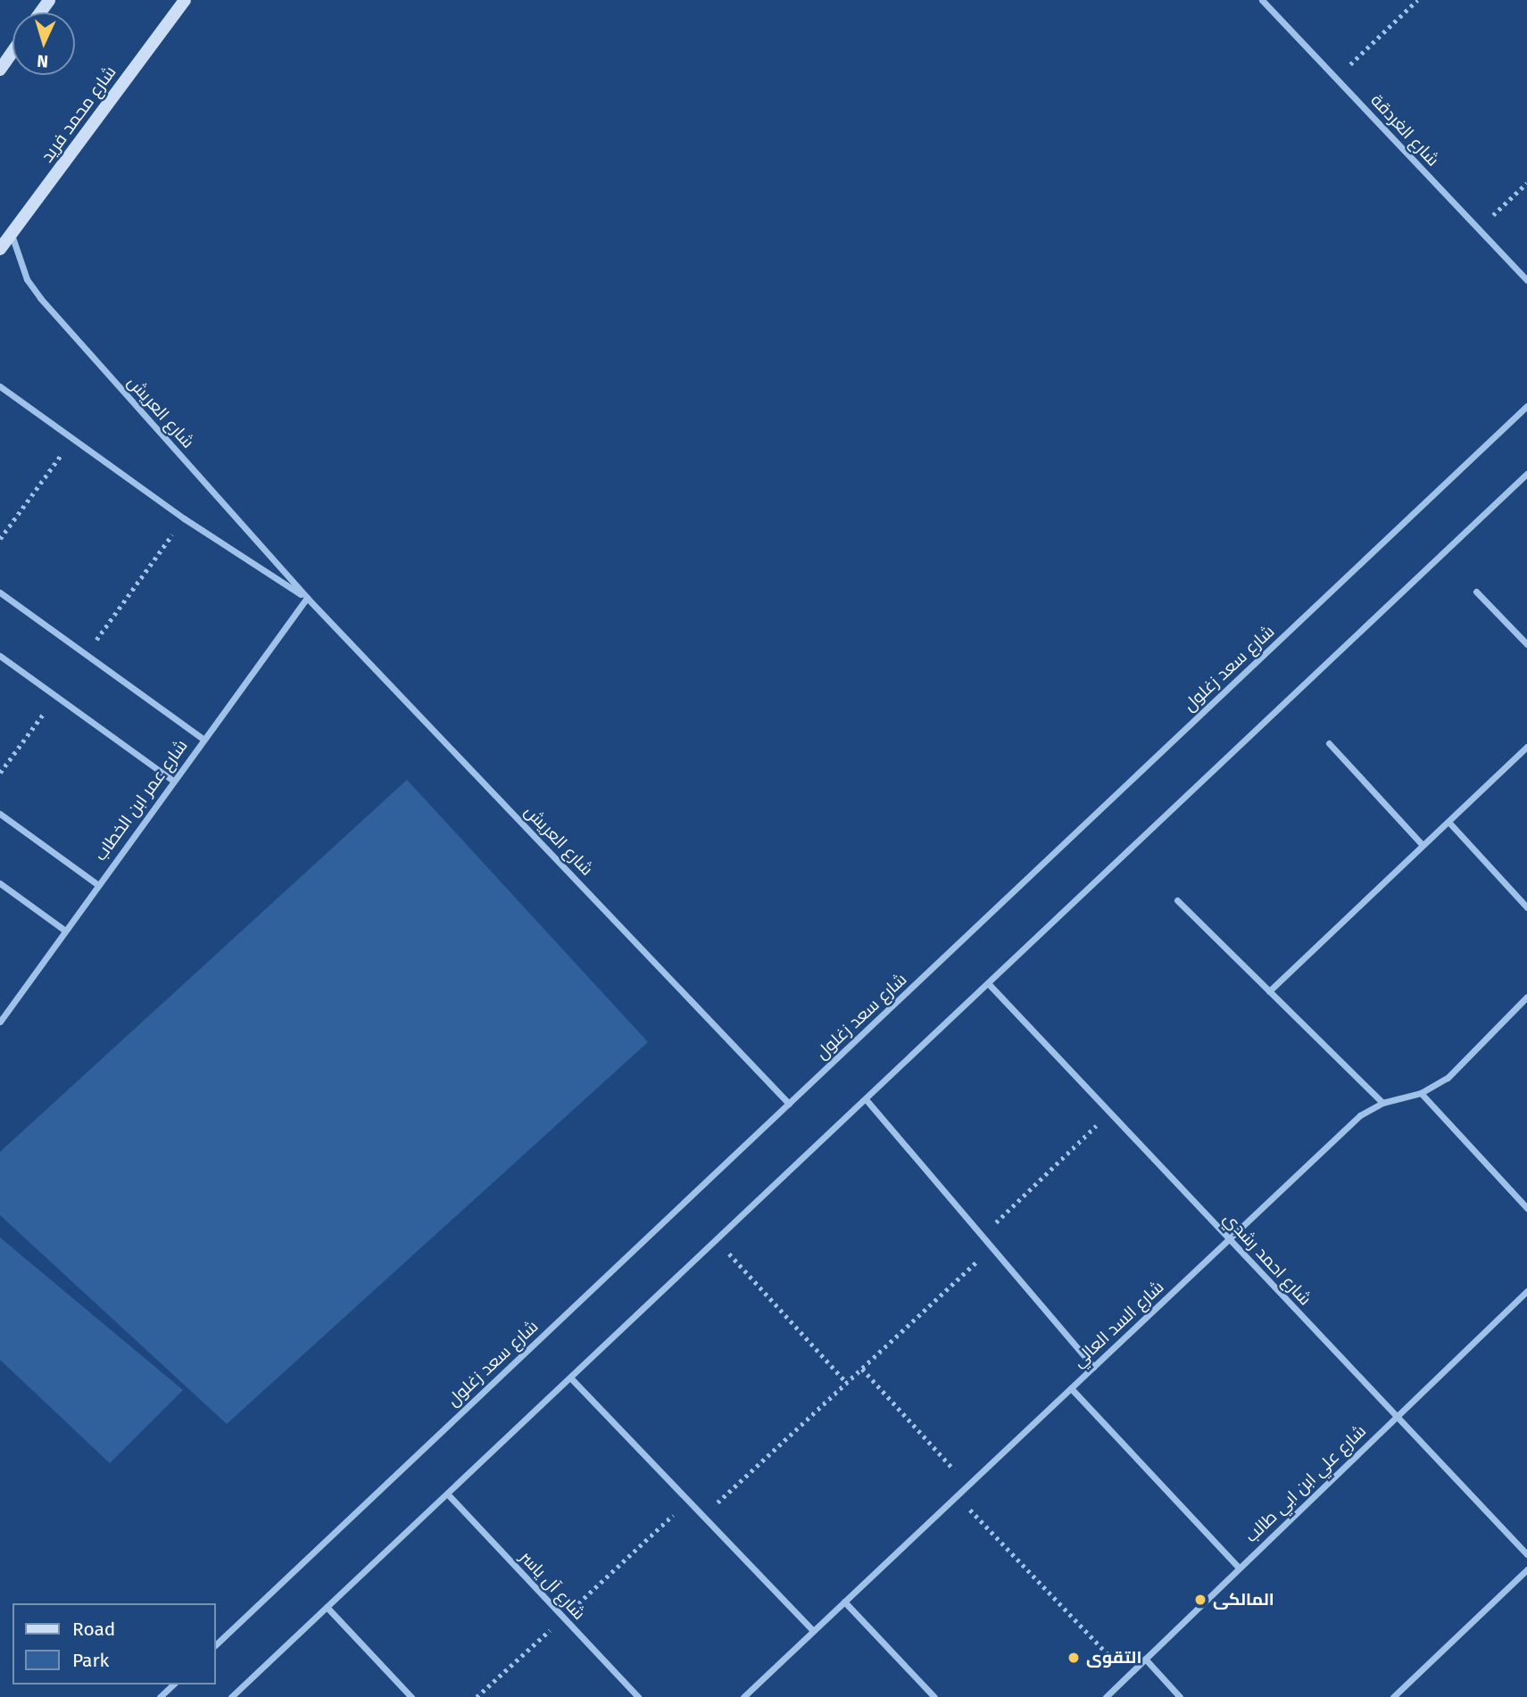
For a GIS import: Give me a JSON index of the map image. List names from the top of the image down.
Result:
{
  "streets": {
    "street": [
      "شارع محمد فريد",
      "شارع الغردقة",
      "شارع العريش",
      "شارع سعد زغلول",
      "شارع عمر ابن الخطاب",
      "شارع احمد رشدي",
      "شارع السد العالي",
      "شارع علي ابن ابي طالب",
      "شارع آل ياسر"
    ]
  },
  "crossings": [
    ["شارع محمد فريد", "شارع العريش"],
    ["شارع العريش", "شارع سعد زغلول"],
    ["شارع العريش", "شارع عمر ابن الخطاب"],
    ["شارع احمد رشدي", "شارع السد العالي"],
    ["شارع احمد رشدي", "شارع علي ابن ابي طالب"]
  ],
  "places": ["المالكى", "التقوى"],
  "legend": ["Road", "Park"],
  "north": "bottom"
}
